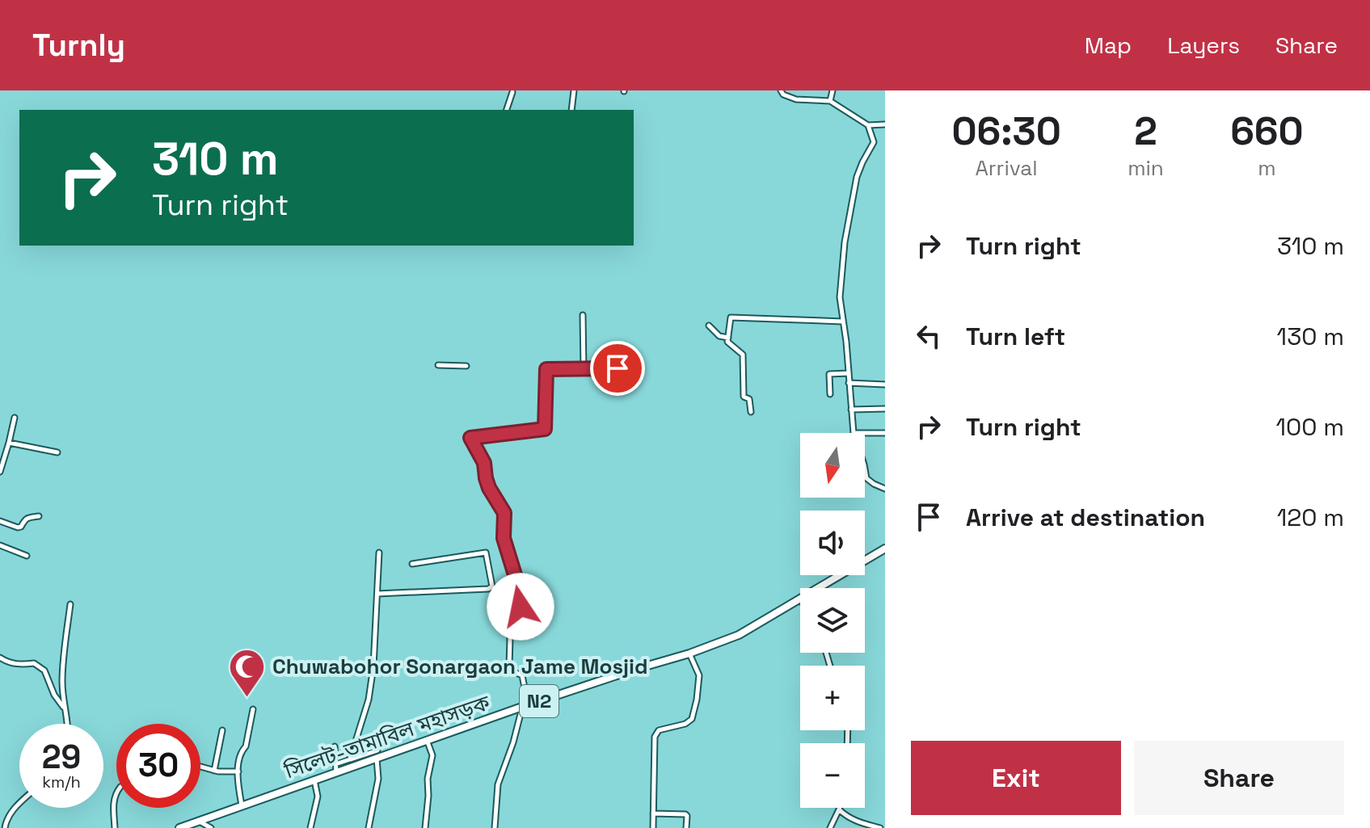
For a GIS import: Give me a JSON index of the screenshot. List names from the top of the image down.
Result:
{
  "streets": {
    "highway": ["N2", "সিলেট-তামাবিল মহাসড়ক"]
  },
  "places": {
    "mosque": ["Chuwabohor Sonargaon Jame Mosjid"]
  },
  "north": "bottom",
  "page": {
    "header": "Turnly",
    "nav": ["Map", "Layers", "Share"],
    "eta": [
      "06:30",
      "Arrival",
      "2",
      "min",
      "660",
      "m"
    ],
    "turn": ["310 m", "Turn right"],
    "list": [
      {
        "name": "Turn right",
        "value": "310 m"
      },
      {
        "name": "Turn left",
        "value": "130 m"
      },
      {
        "name": "Turn right",
        "value": "100 m"
      },
      {
        "name": "Arrive at destination",
        "value": "120 m"
      }
    ],
    "map_buttons": ["+", "−"],
    "speed": "29 km/h",
    "limit": "30",
    "buttons": ["Exit", "Share"]
  }
}
